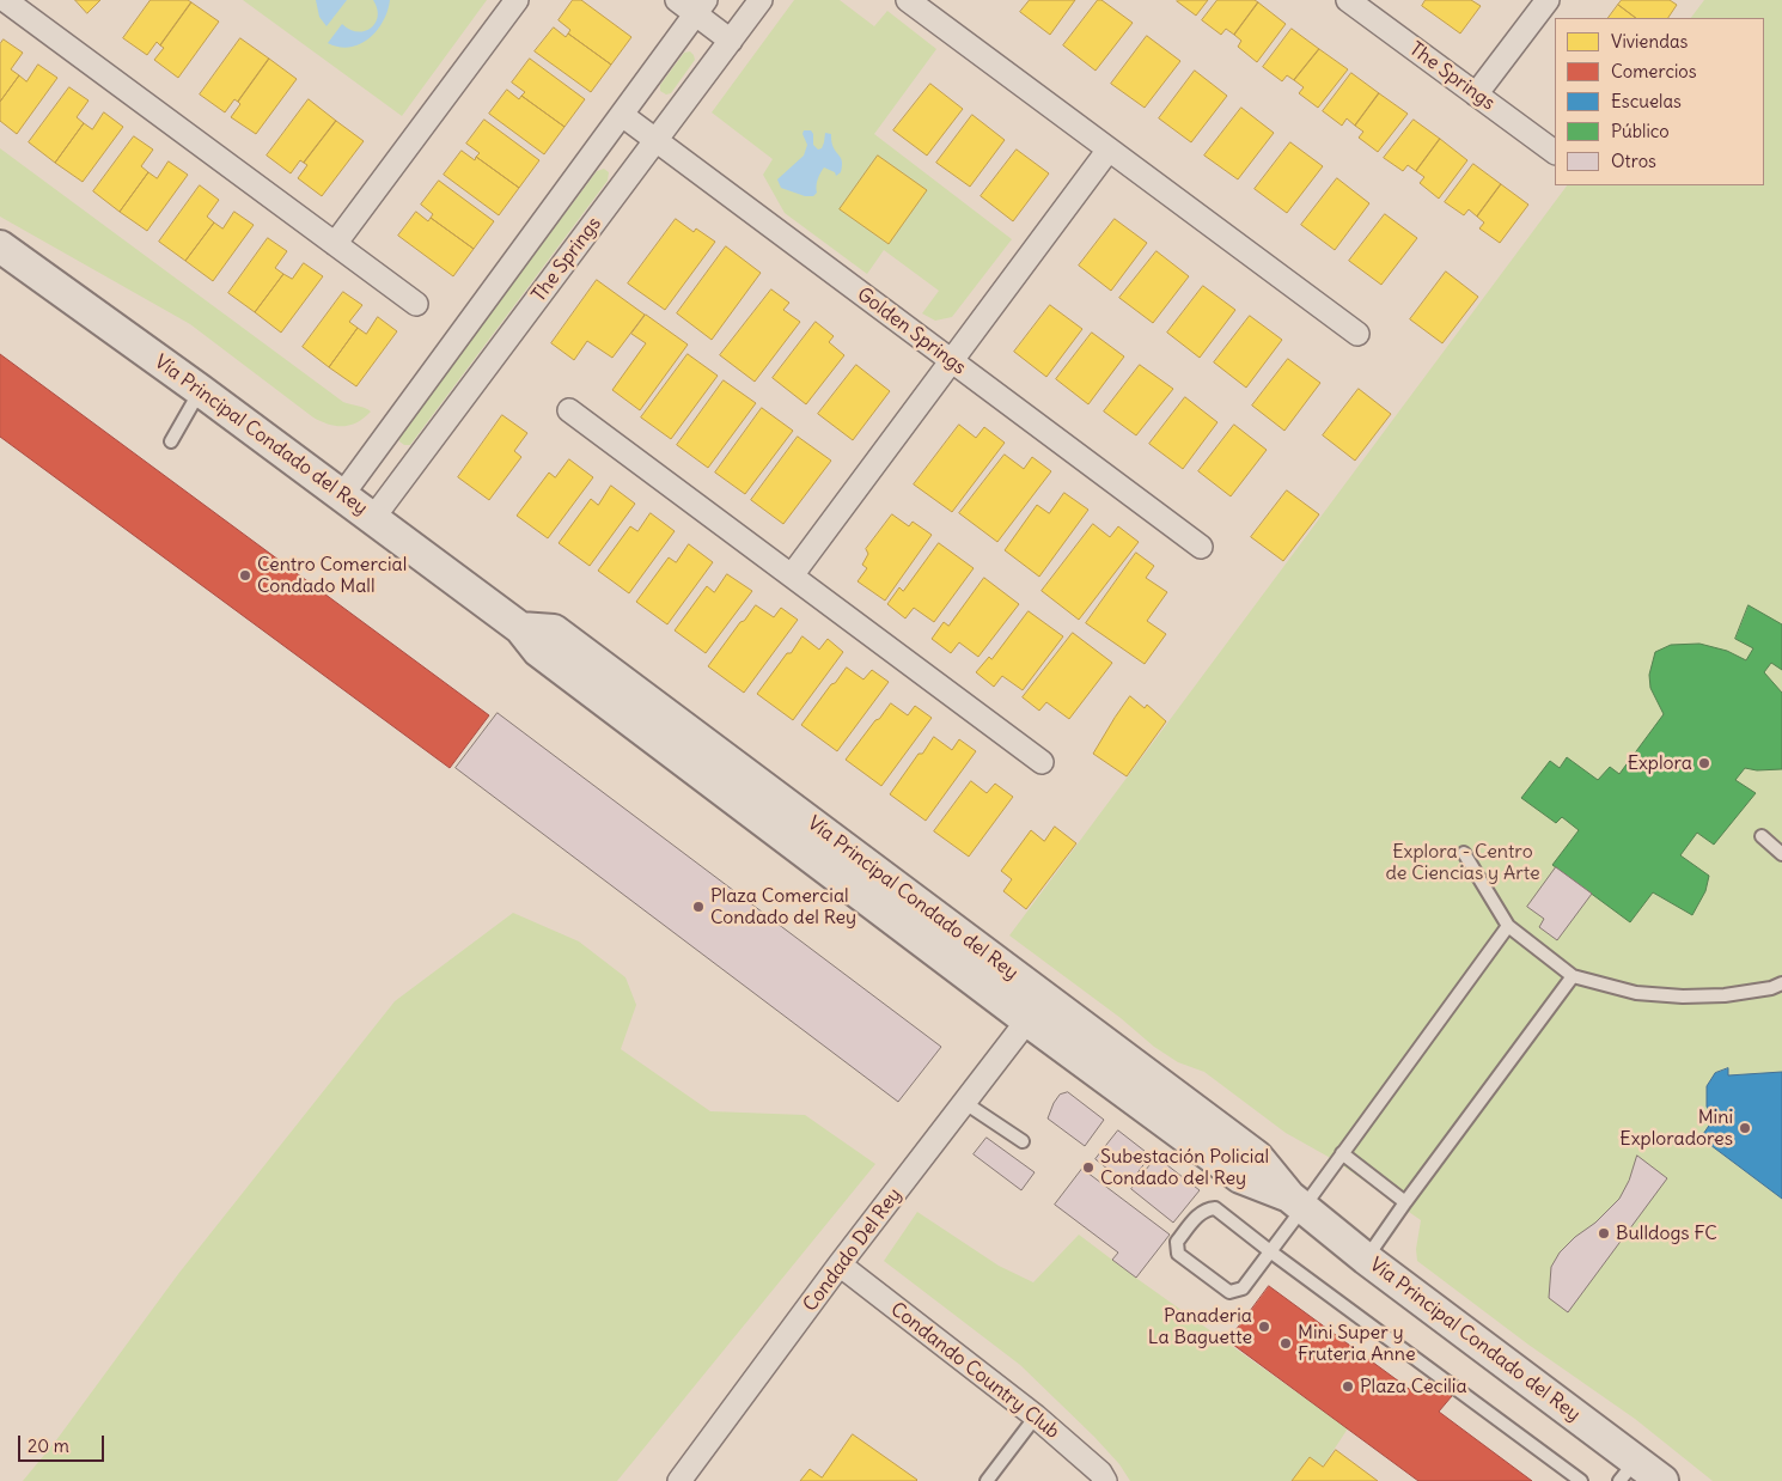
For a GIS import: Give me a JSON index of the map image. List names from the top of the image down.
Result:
{
  "streets": {
    "street": [
      "The Springs",
      "Golden Springs",
      "Vía Principal Condado del Rey",
      "Condado Del Rey",
      "Condando Country Club"
    ]
  },
  "crossings": [
    ["The Springs", "Golden Springs"],
    ["The Springs", "Vía Principal Condado del Rey"],
    ["Vía Principal Condado del Rey", "Condado Del Rey"],
    ["Condado Del Rey", "Condando Country Club"]
  ],
  "parks": ["Explora - Centro de Ciencias y Arte"],
  "places": [
    "Centro Comercial Condado Mall",
    "Explora",
    "Plaza Comercial Condado del Rey",
    "Mini Exploradores",
    "Subestación Policial Condado del Rey",
    "Bulldogs FC",
    "Panaderia La Baguette",
    "Mini Super y Fruteria Anne",
    "Plaza Cecilia"
  ],
  "legend": [
    "Viviendas",
    "Comercios",
    "Escuelas",
    "Público",
    "Otros"
  ],
  "scale_bar": "20 m"
}
